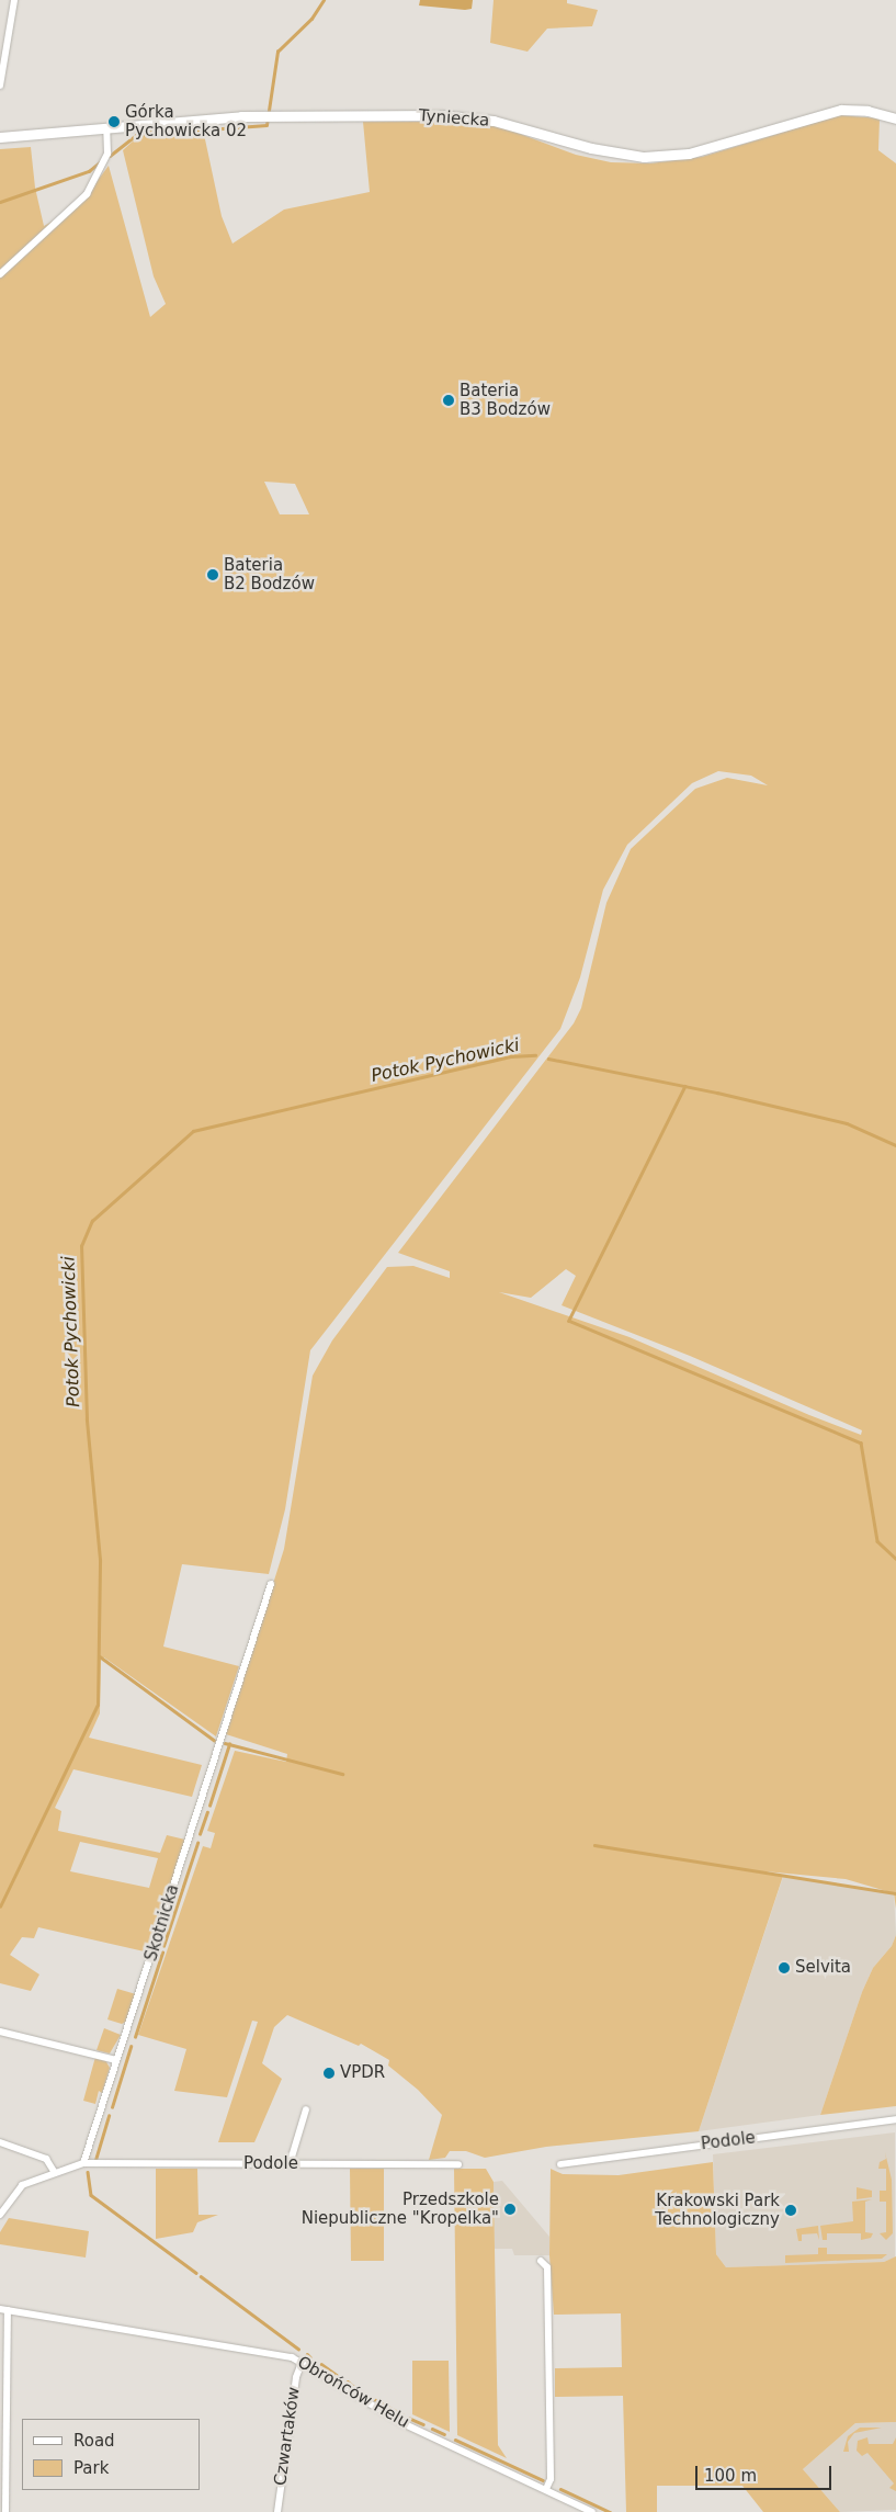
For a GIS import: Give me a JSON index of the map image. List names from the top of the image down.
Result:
{
  "streets": {
    "street": [
      "Tyniecka",
      "Skotnicka",
      "Podole",
      "Obrońców Helu",
      "Czwartaków"
    ]
  },
  "crossings": [
    ["Skotnicka", "Podole"],
    ["Obrońców Helu", "Czwartaków"]
  ],
  "water": ["Potok Pychowicki"],
  "places": [
    "Górka Pychowicka 02",
    "Bateria B3 Bodzów",
    "Bateria B2 Bodzów",
    "Selvita",
    "VPDR",
    "Przedszkole Niepubliczne \"Kropelka\"",
    "Krakowski Park Technologiczny"
  ],
  "legend": ["Road", "Park"],
  "scale_bar": "100 m"
}
